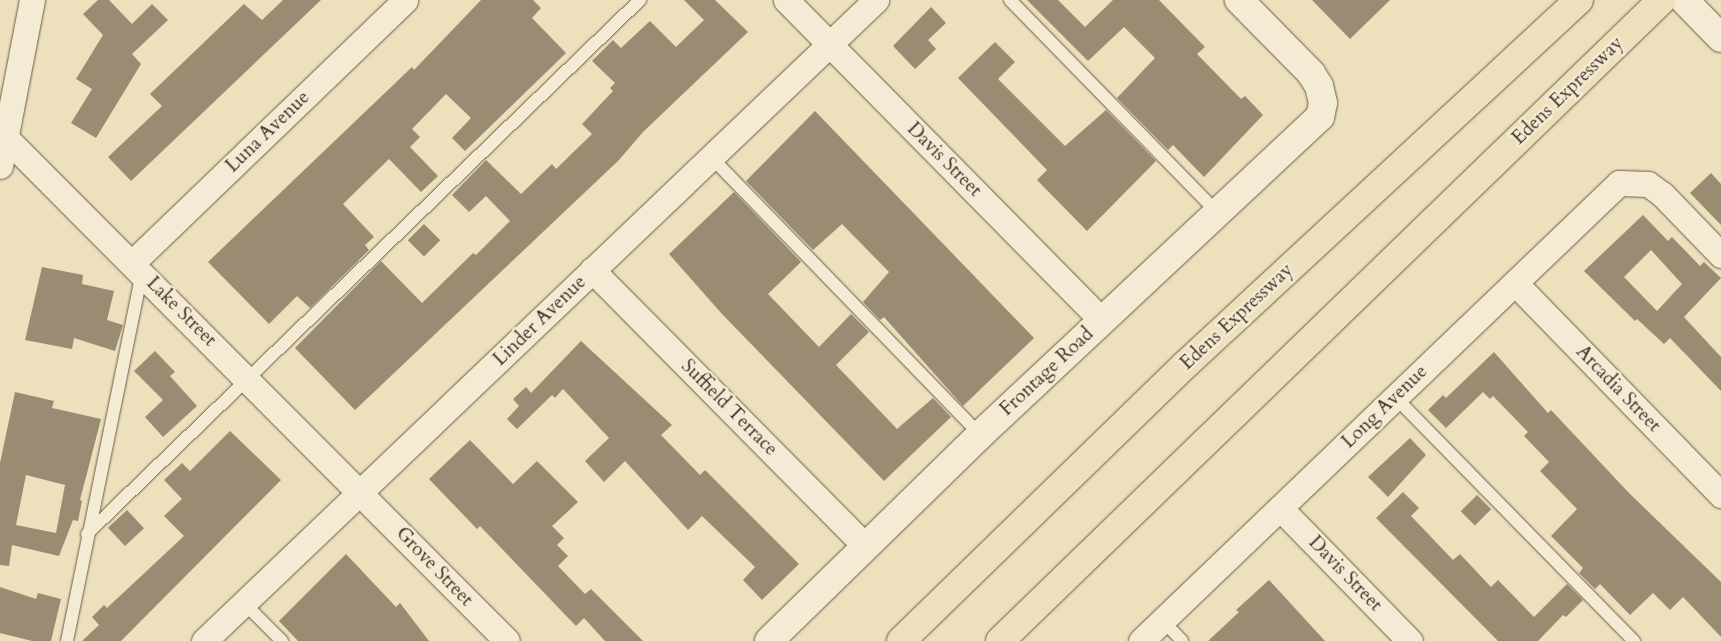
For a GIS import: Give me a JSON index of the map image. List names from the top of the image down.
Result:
{
  "streets": {
    "highway": ["Edens Expressway"],
    "street": [
      "Luna Avenue",
      "Davis Street",
      "Lake Street",
      "Linder Avenue",
      "Frontage Road",
      "Arcadia Street",
      "Long Avenue",
      "Suffield Terrace",
      "Grove Street"
    ]
  },
  "crossings": [
    ["Luna Avenue", "Lake Street"],
    ["Davis Street", "Linder Avenue"],
    ["Davis Street", "Frontage Road"],
    ["Davis Street", "Long Avenue"],
    ["Lake Street", "Linder Avenue"],
    ["Lake Street", "Grove Street"],
    ["Linder Avenue", "Suffield Terrace"],
    ["Linder Avenue", "Grove Street"],
    ["Frontage Road", "Suffield Terrace"],
    ["Arcadia Street", "Long Avenue"]
  ]
}
